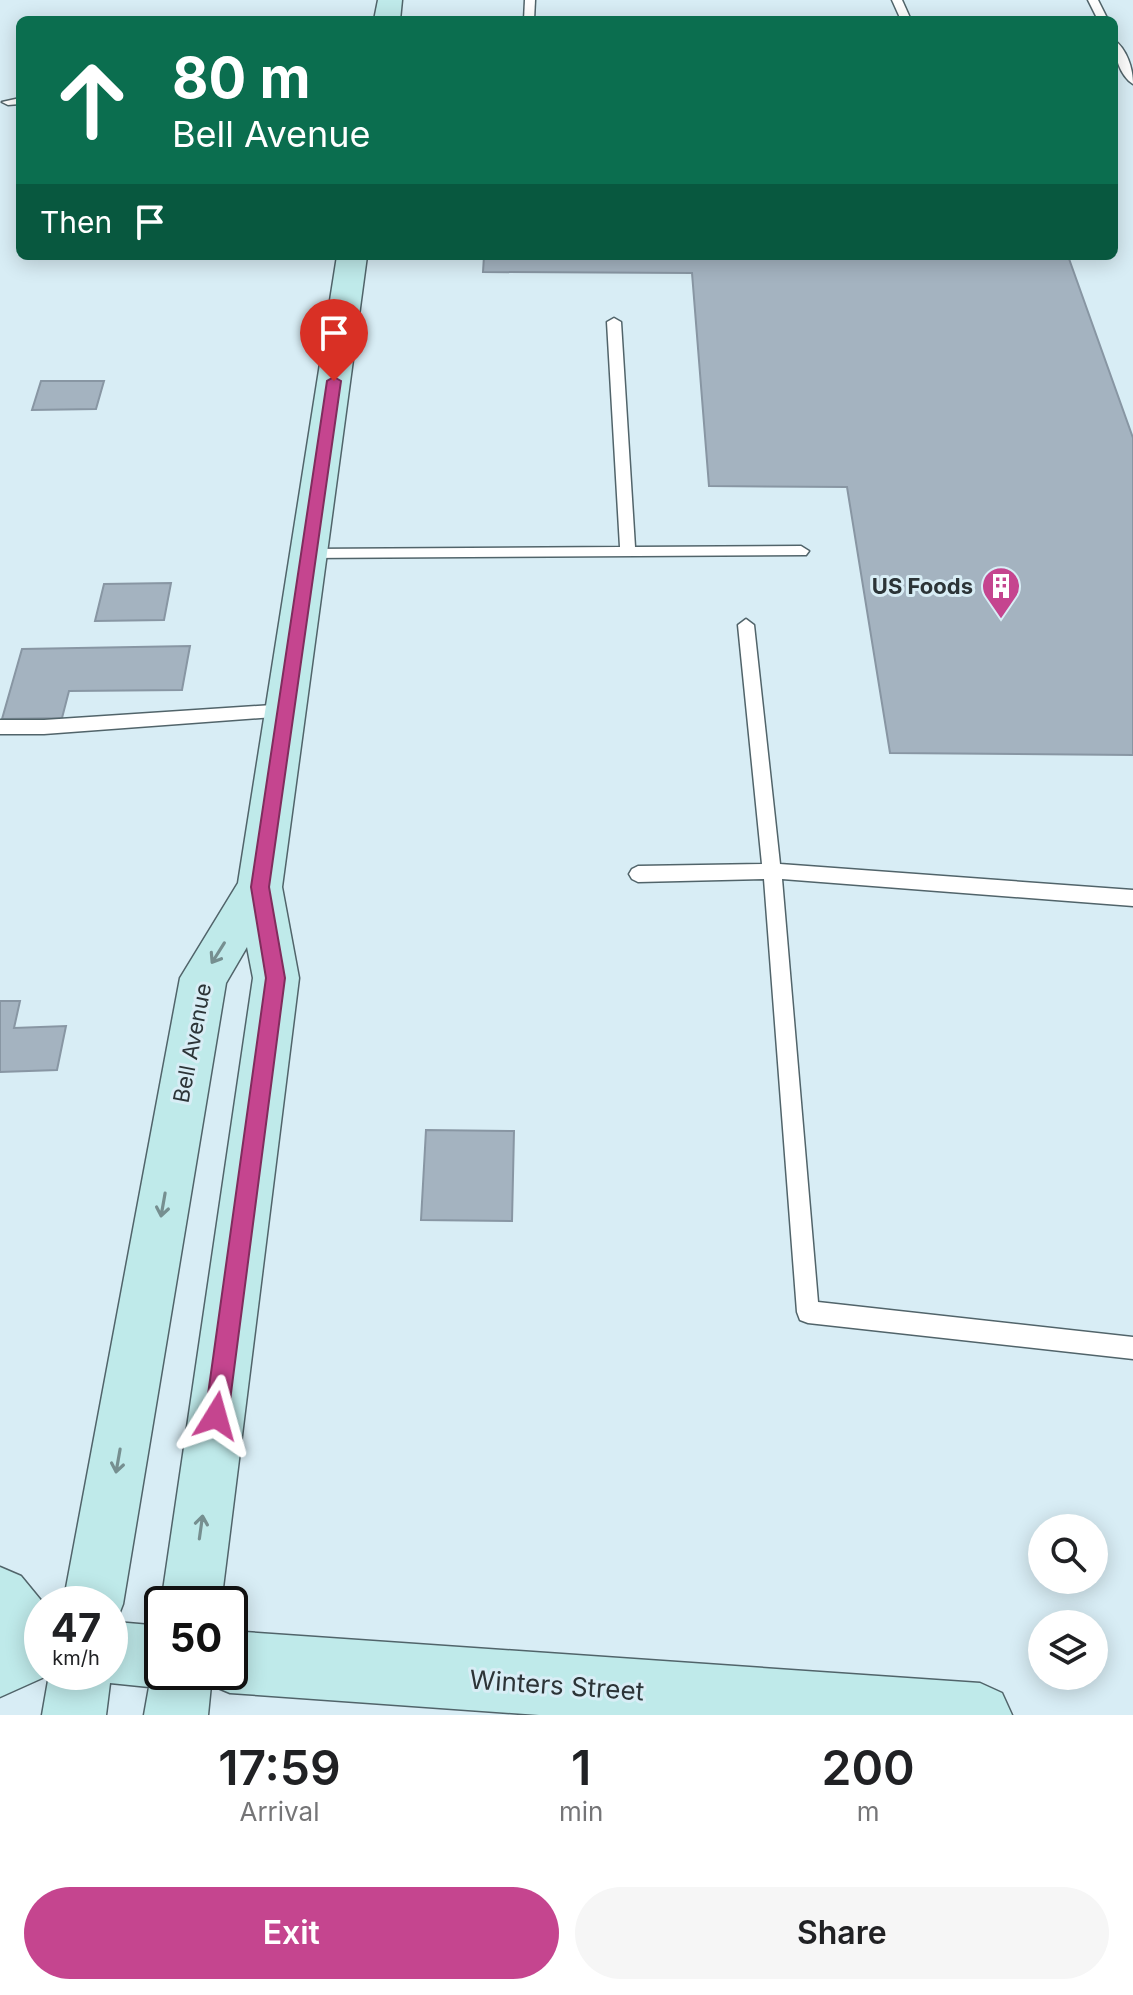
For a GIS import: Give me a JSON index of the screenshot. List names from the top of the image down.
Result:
{
  "streets": {
    "main road": ["Bell Avenue", "Winters Street"]
  },
  "places": {
    "building": ["US Foods"]
  },
  "page": {
    "turn": ["80 m", "Bell Avenue"],
    "then": "Then",
    "speed": "47 km/h",
    "limit": "50",
    "eta": [
      "17:59",
      "Arrival",
      "1",
      "min",
      "200",
      "m"
    ],
    "buttons": ["Exit", "Share"]
  }
}
